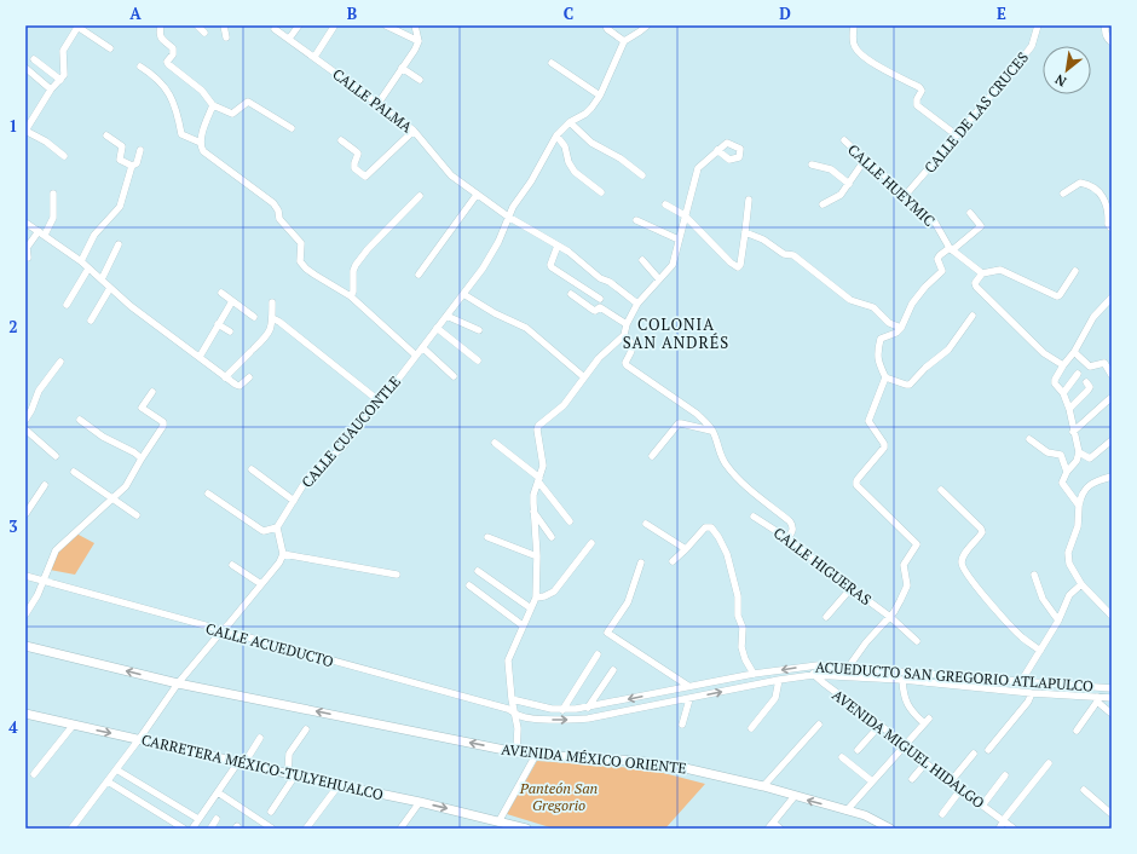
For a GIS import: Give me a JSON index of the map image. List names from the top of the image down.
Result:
{
  "streets": {
    "main road": ["AVENIDA MÉXICO ORIENTE", "CARRETERA MÉXICO-TULYEHUALCO"],
    "street": [
      "CALLE PALMA",
      "CALLE DE LAS CRUCES",
      "CALLE HUEYMIC",
      "CALLE CUAUCONTLE",
      "CALLE HIGUERAS",
      "CALLE ACUEDUCTO",
      "ACUEDUCTO SAN GREGORIO ATLAPULCO",
      "AVENIDA MIGUEL HIDALGO"
    ]
  },
  "crossings": [
    ["CALLE PALMA", "CALLE CUAUCONTLE"],
    ["CALLE DE LAS CRUCES", "CALLE HUEYMIC"],
    ["CALLE ACUEDUCTO", "ACUEDUCTO SAN GREGORIO ATLAPULCO"],
    ["ACUEDUCTO SAN GREGORIO ATLAPULCO", "AVENIDA MIGUEL HIDALGO"]
  ],
  "one_way": ["AVENIDA MÉXICO ORIENTE"],
  "districts": ["COLONIA SAN ANDRÉS"],
  "parks": ["Panteón San Gregorio"],
  "north": "bottom left",
  "grid": {
    "columns": [
      "A",
      "B",
      "C",
      "D",
      "E"
    ],
    "rows": [
      "1",
      "2",
      "3",
      "4"
    ]
  }
}
